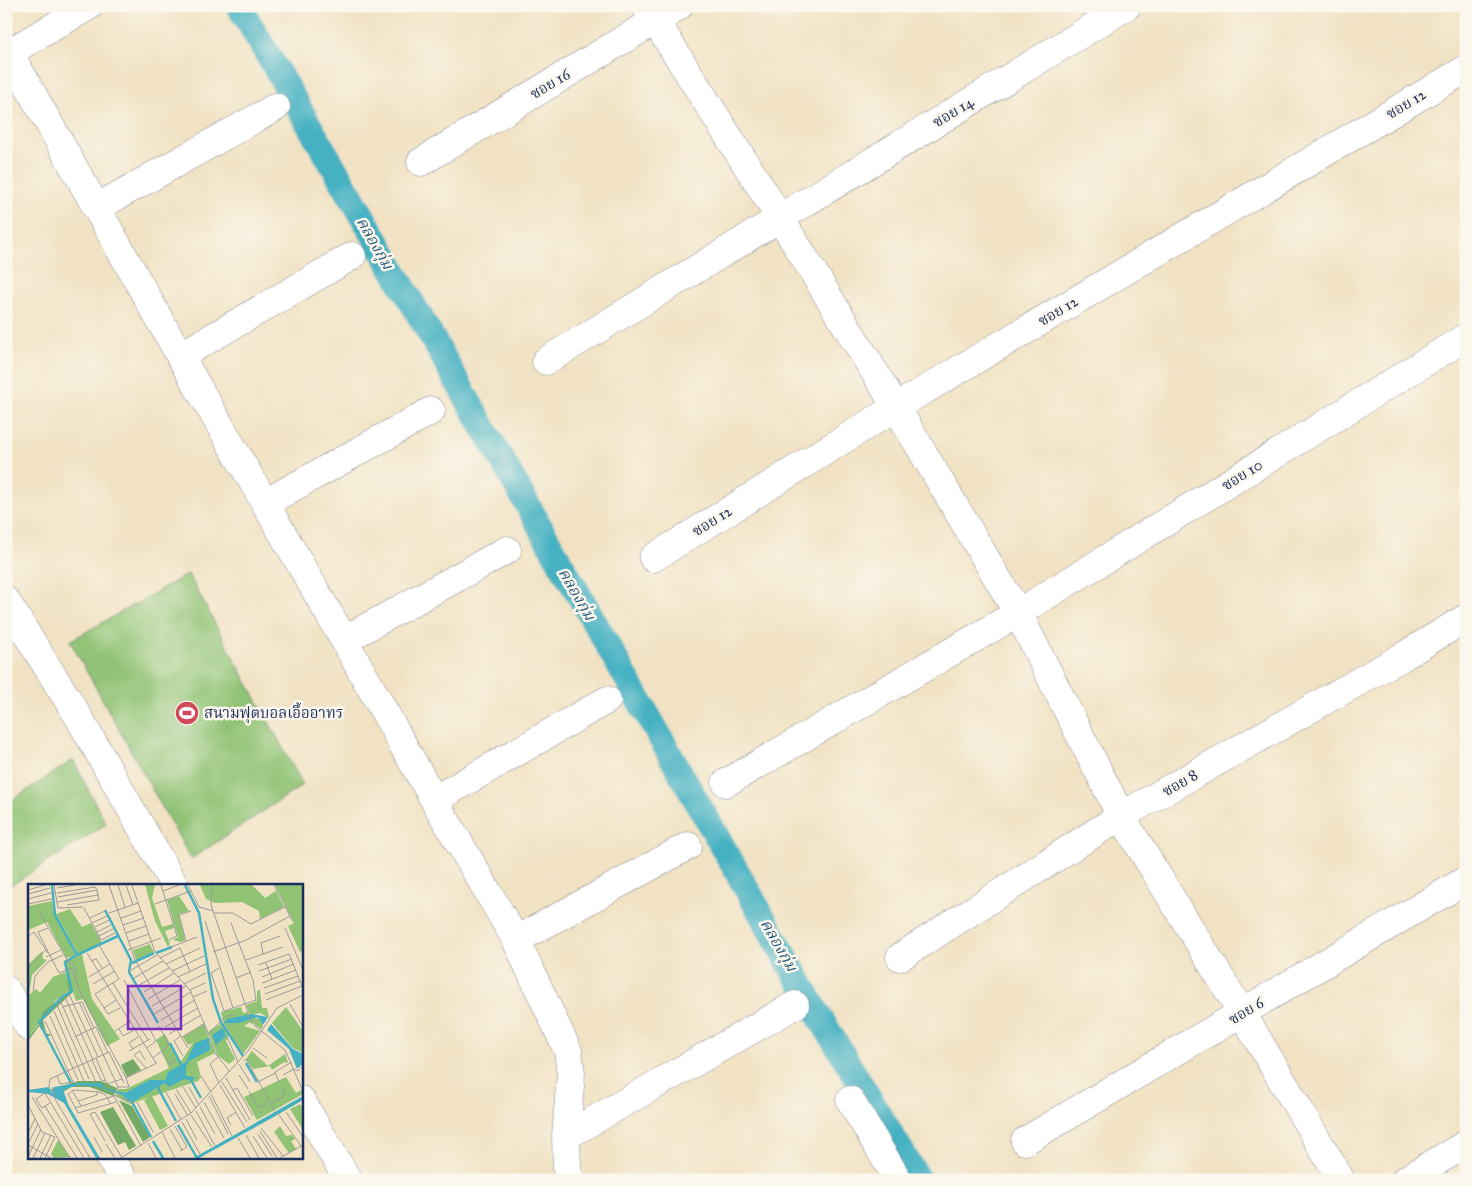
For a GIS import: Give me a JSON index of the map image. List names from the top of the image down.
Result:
{
  "streets": {
    "street": [
      "ซอย 16",
      "ซอย 12",
      "ซอย 14",
      "ซอย 10",
      "ซอย 8",
      "ซอย 6"
    ]
  },
  "water": ["คลองกุ่ม"],
  "places": {
    "sports": ["สนามฟุตบอลเอื้ออาทร"]
  }
}
